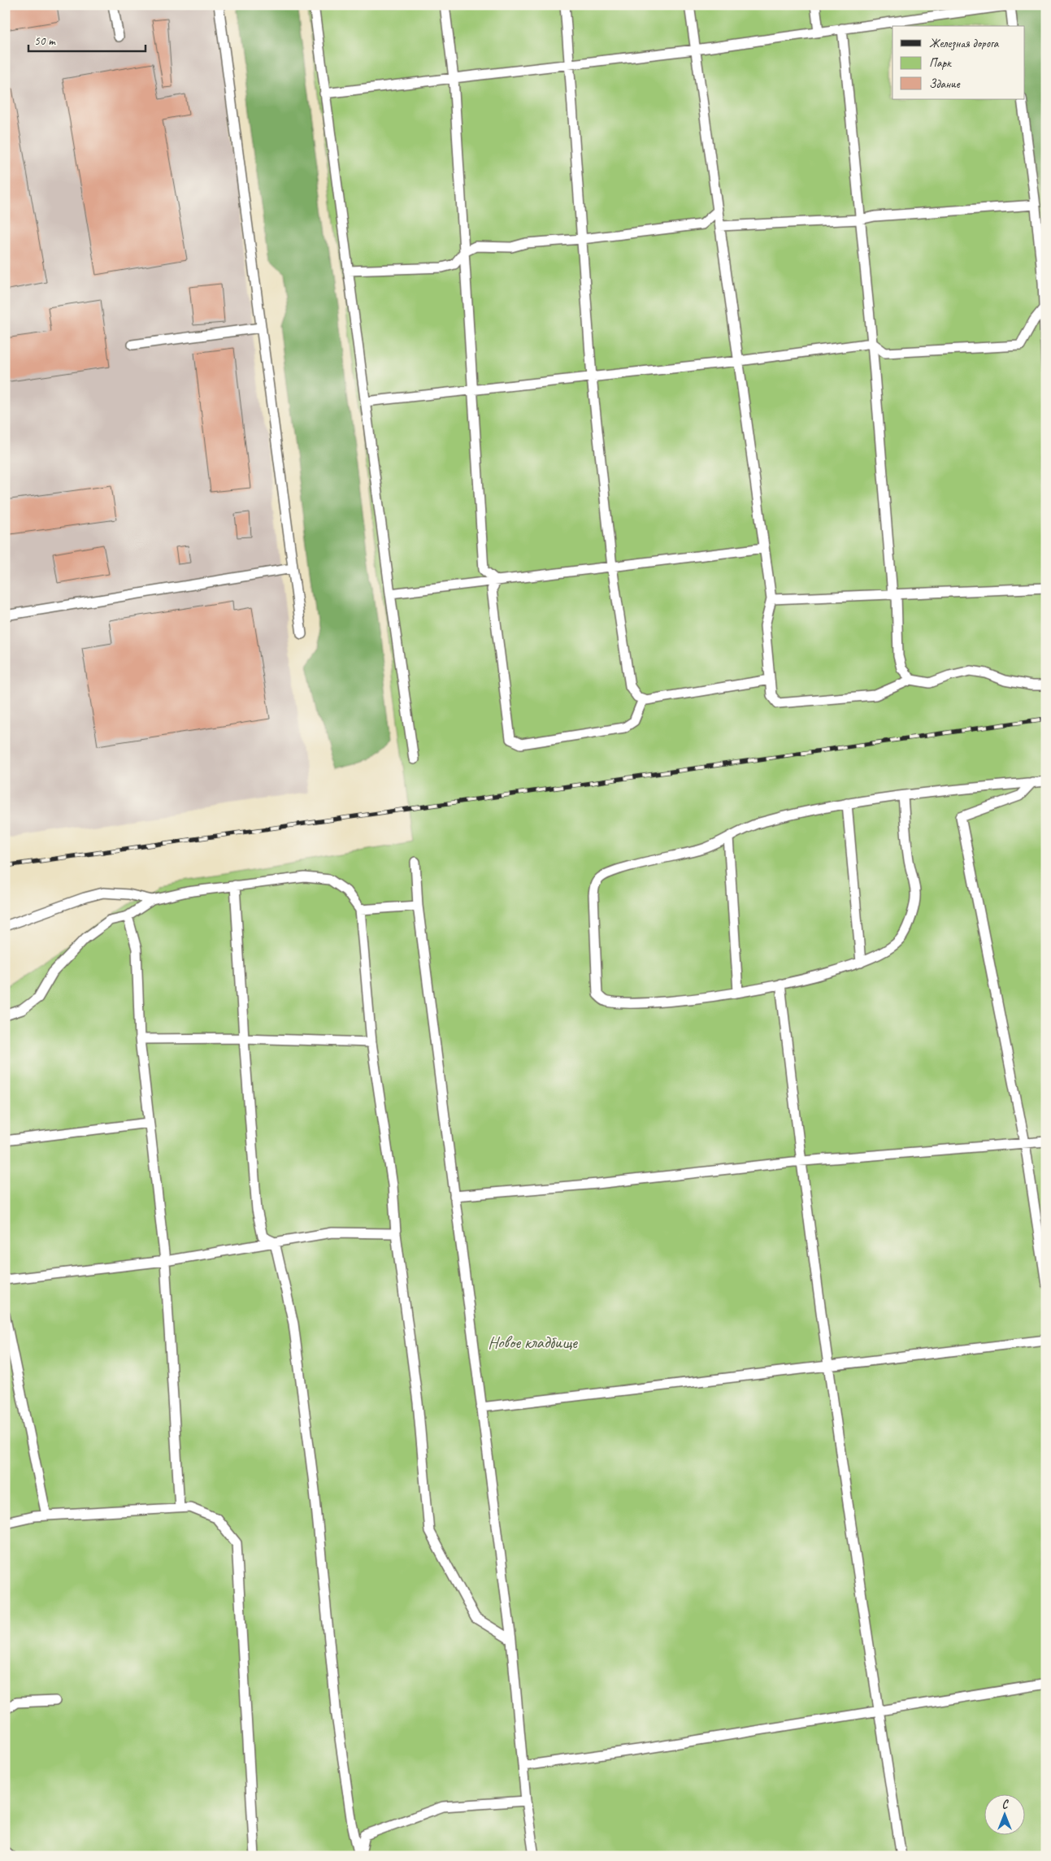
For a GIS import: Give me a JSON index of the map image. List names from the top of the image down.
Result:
{
  "parks": ["Новое кладбище"],
  "legend": ["Железная дорога", "Парк", "Здание"],
  "scale_bar": "50 m",
  "north": "top"
}
